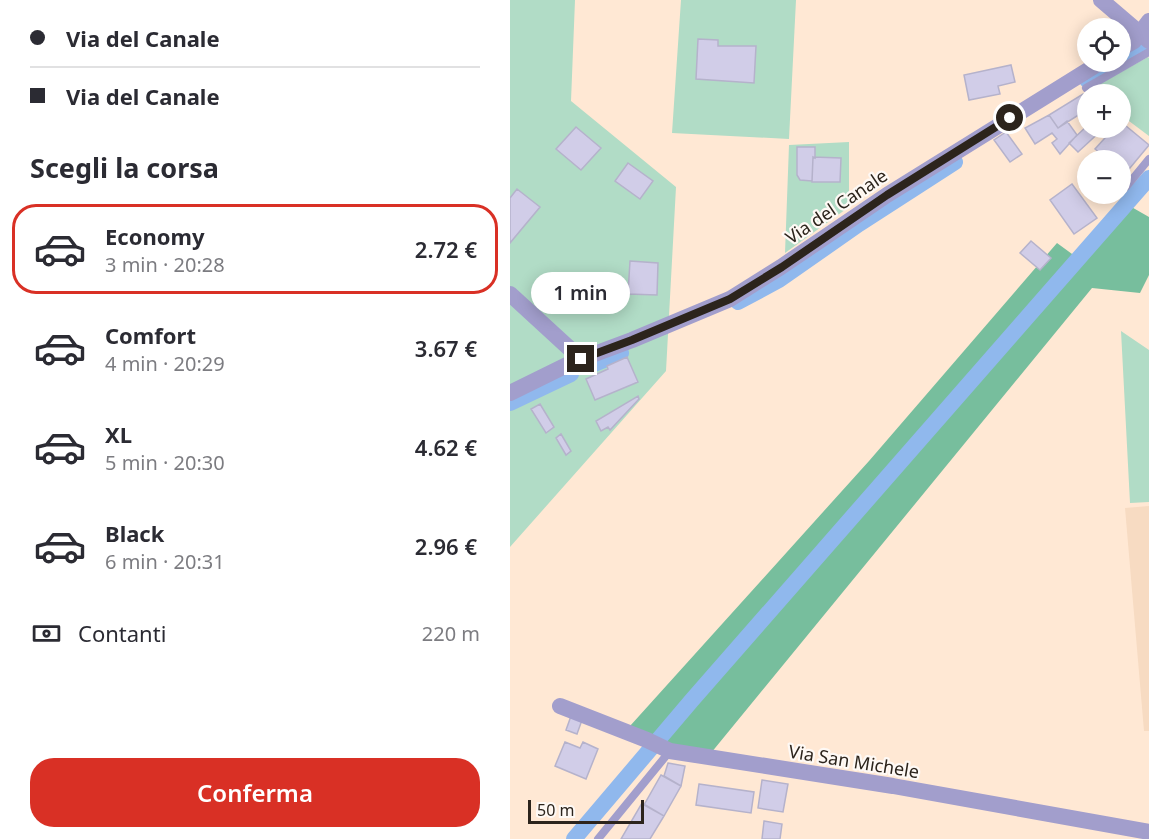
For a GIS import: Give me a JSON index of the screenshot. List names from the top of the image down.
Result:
{
  "streets": {
    "street": ["Via del Canale", "Via San Michele"]
  },
  "scale_bar": "50 m",
  "page": {
    "banner": ["Via del Canale", "Via del Canale"],
    "map_buttons": ["+", "−"],
    "heading": "Scegli la corsa",
    "list": [
      {
        "name": "Economy",
        "note": "3 min · 20:28",
        "value": "2.72 €"
      },
      {
        "name": "Comfort",
        "note": "4 min · 20:29",
        "value": "3.67 €"
      },
      {
        "name": "XL",
        "note": "5 min · 20:30",
        "value": "4.62 €"
      },
      {
        "name": "Black",
        "note": "6 min · 20:31",
        "value": "2.96 €"
      }
    ],
    "bubble": "1 min",
    "pay": ["Contanti", "220 m"],
    "buttons": "Conferma",
    "scale": "50 m"
  }
}
